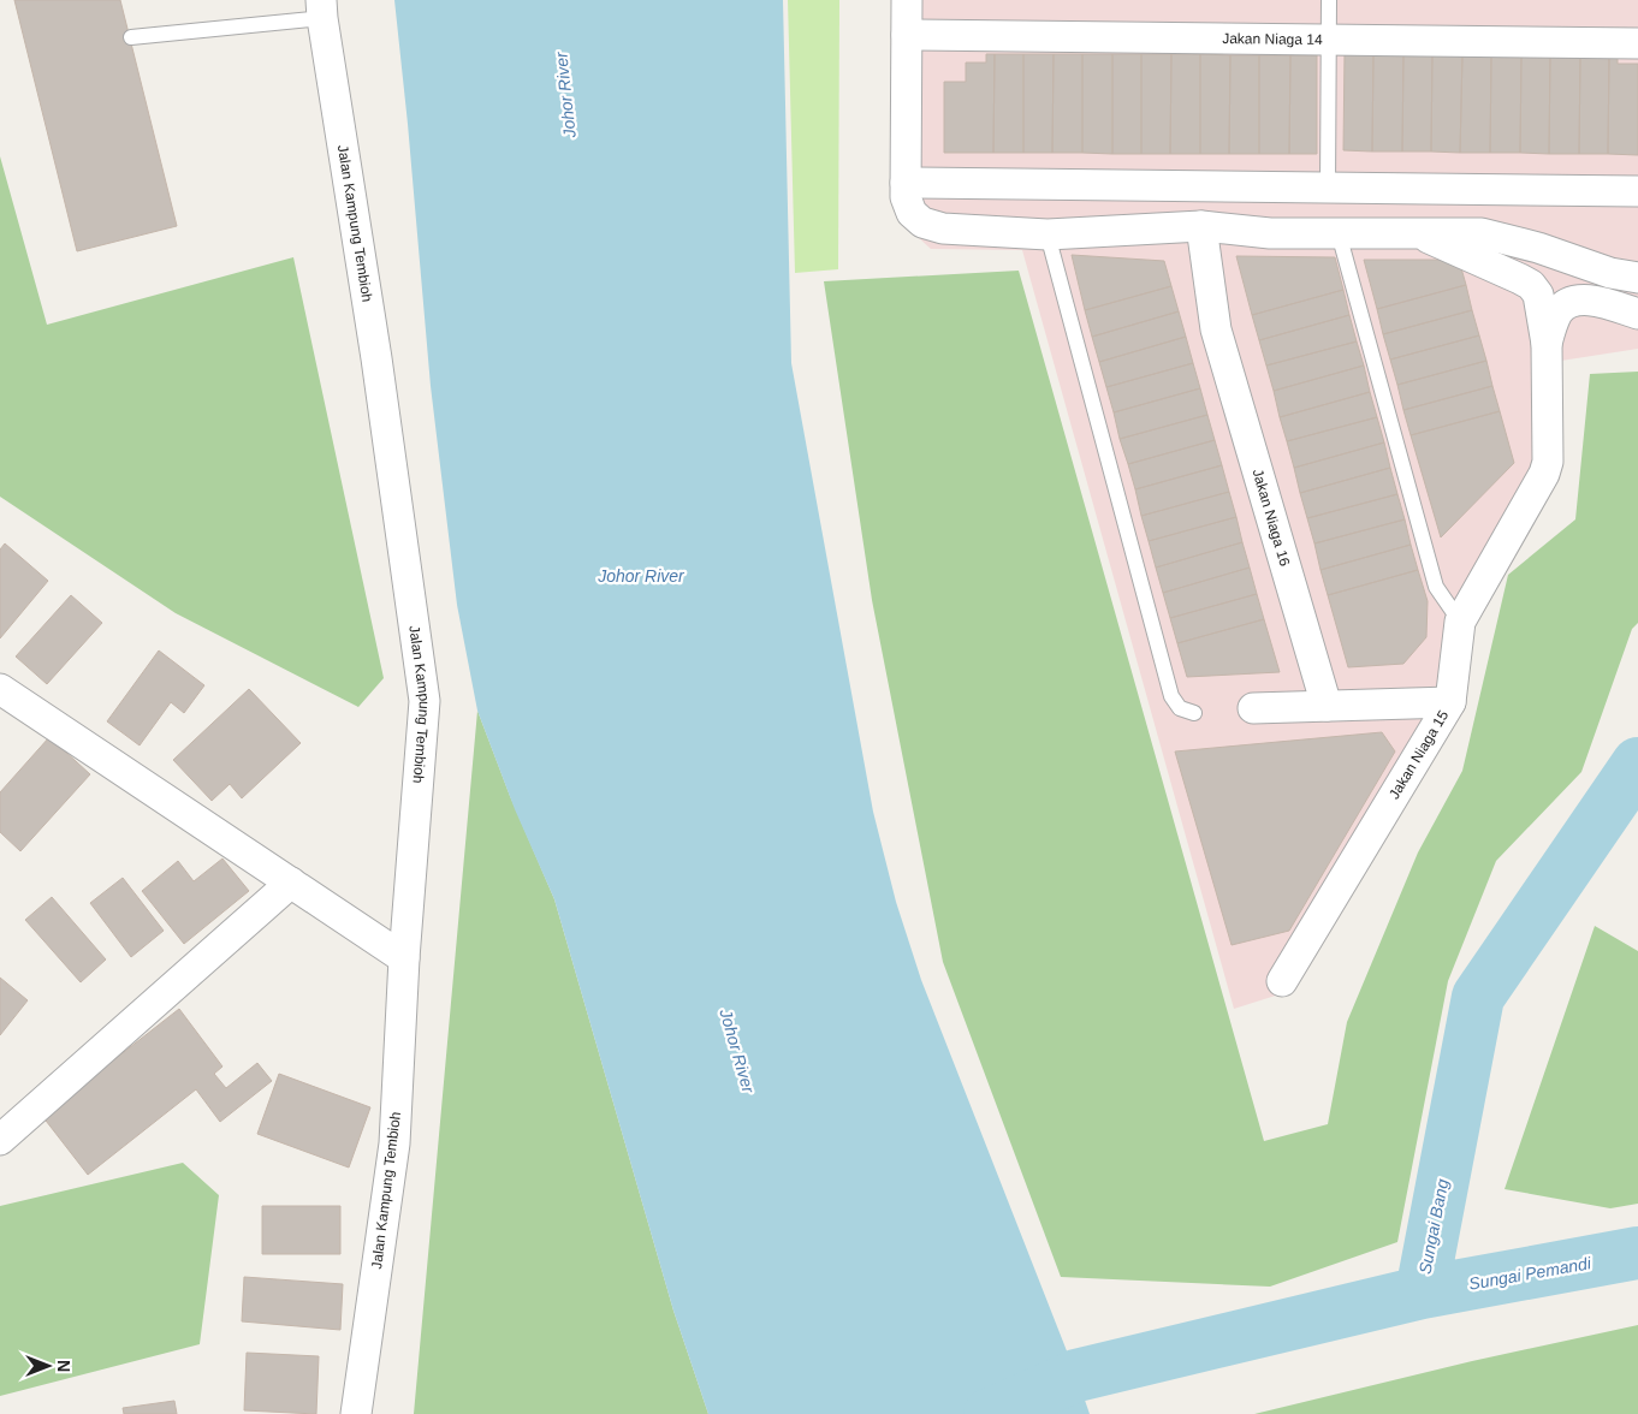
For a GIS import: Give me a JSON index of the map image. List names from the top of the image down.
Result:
{
  "streets": {
    "street": [
      "Jakan Niaga 14",
      "Jalan Kampung Tembioh",
      "Jakan Niaga 16",
      "Jakan Niaga 15"
    ]
  },
  "water": ["Johor River", "Sungai Bang", "Sungai Pemandi"],
  "north": "right"
}
